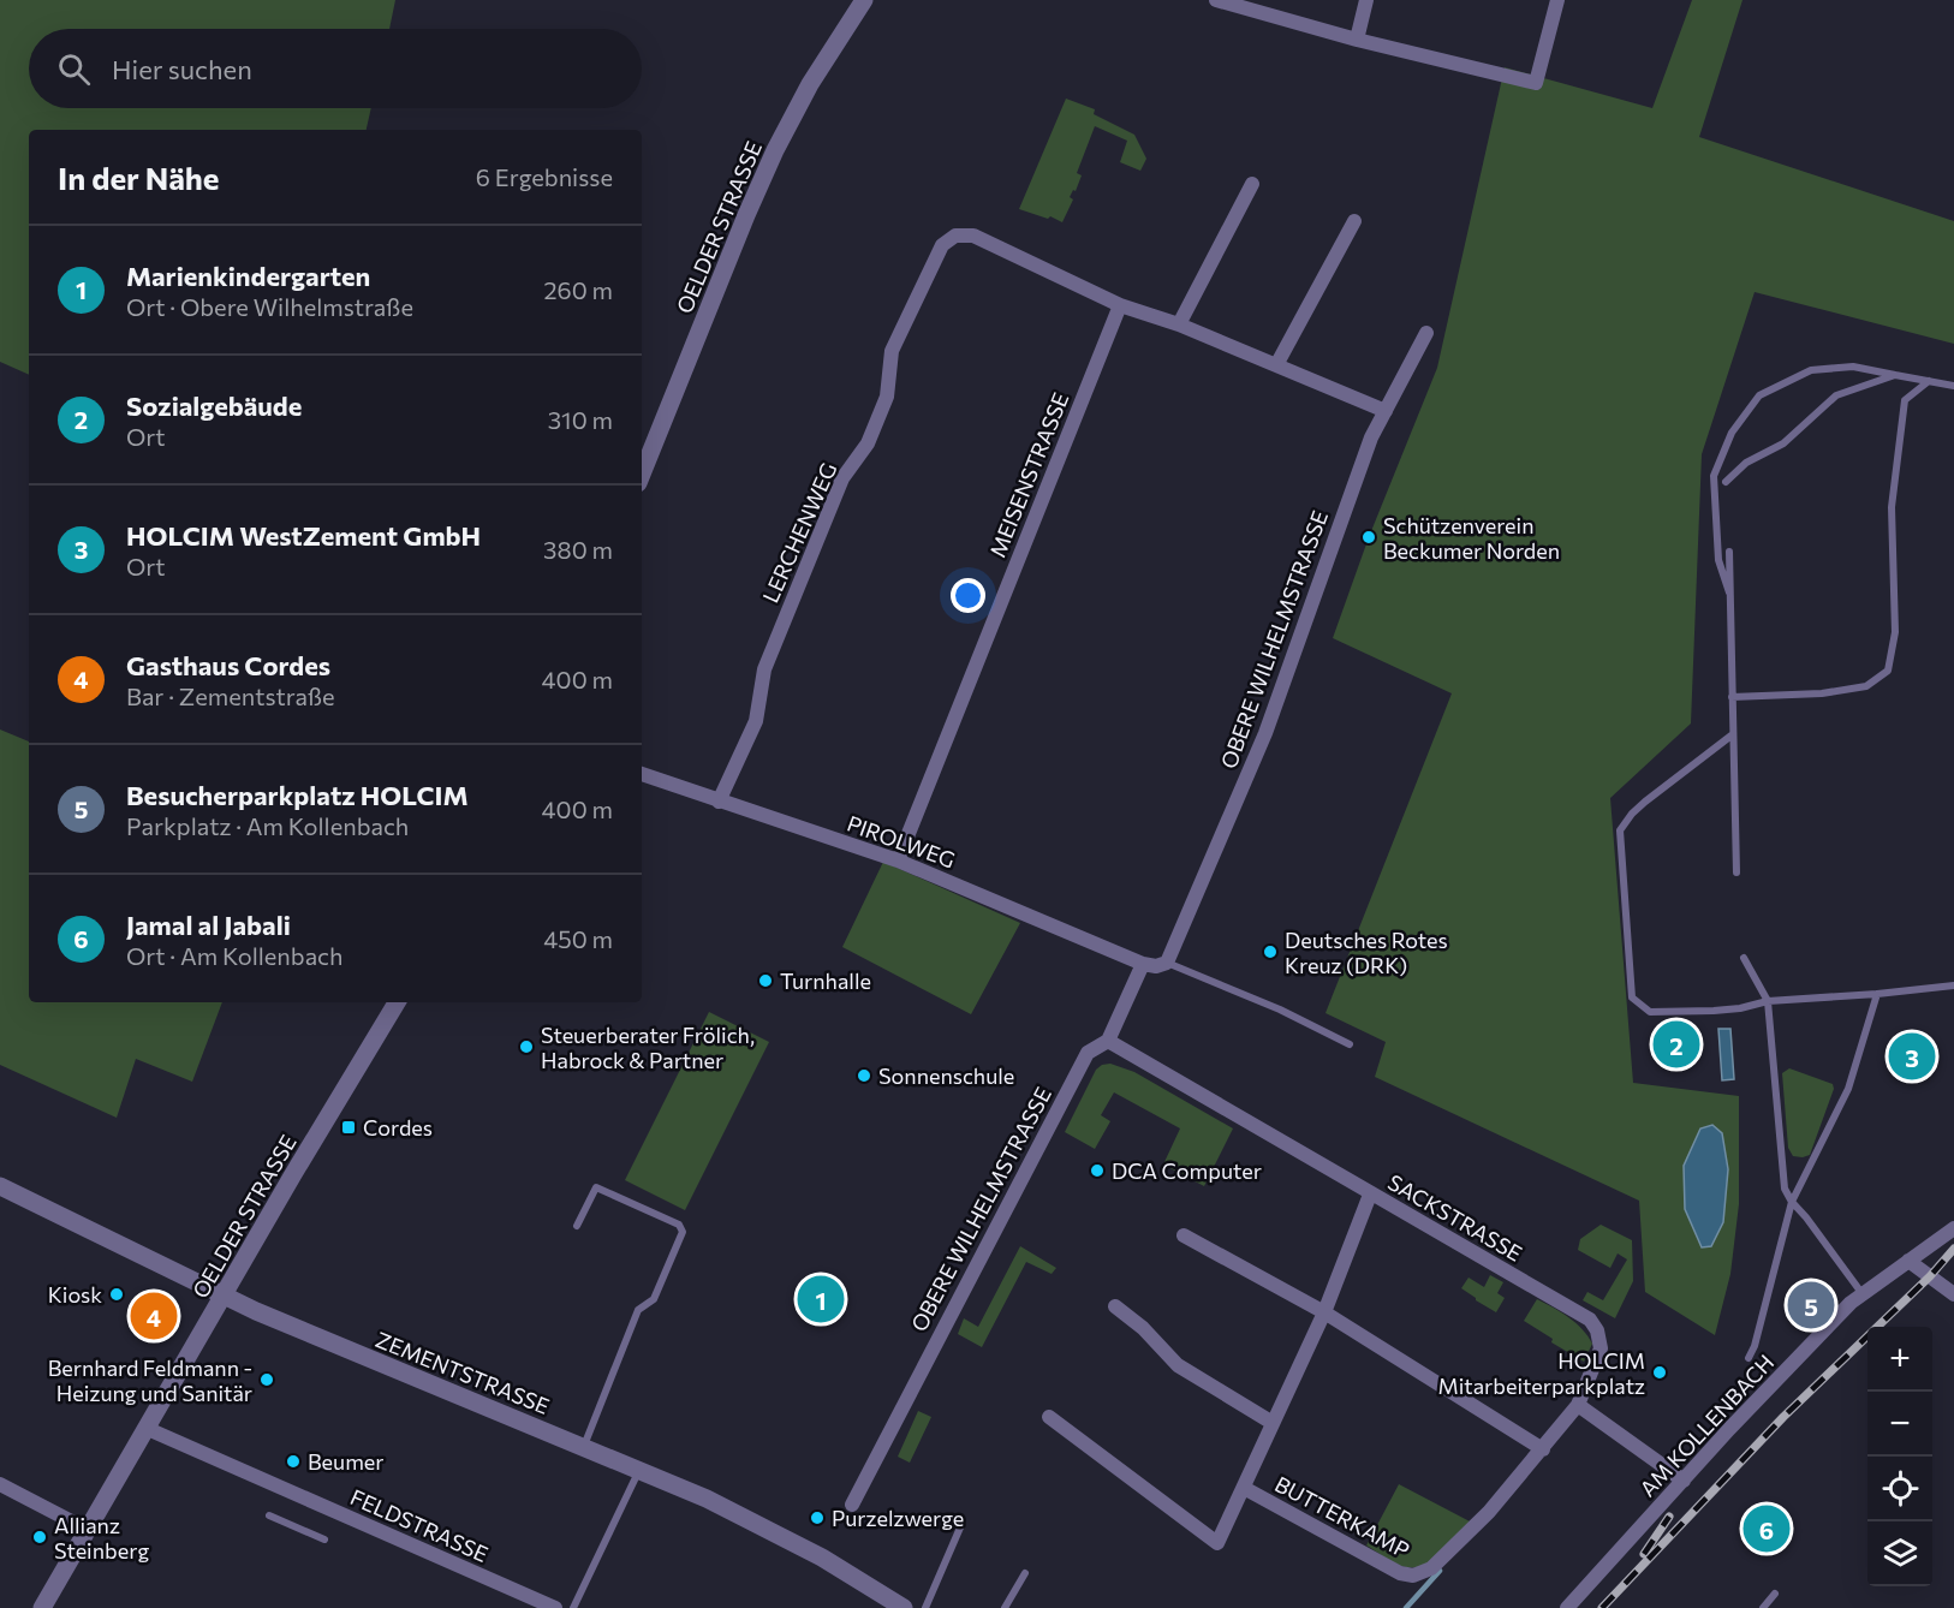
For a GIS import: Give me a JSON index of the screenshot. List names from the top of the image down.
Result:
{
  "streets": {
    "street": [
      "OELDER STRASSE",
      "MEISENSTRASSE",
      "LERCHENWEG",
      "OBERE WILHELMSTRASSE",
      "PIROLWEG",
      "SACKSTRASSE",
      "ZEMENTSTRASSE",
      "AM KOLLENBACH",
      "BUTTERKAMP",
      "FELDSTRASSE"
    ]
  },
  "crossings": [
    ["OELDER STRASSE", "ZEMENTSTRASSE"],
    ["OELDER STRASSE", "FELDSTRASSE"],
    ["MEISENSTRASSE", "LERCHENWEG"],
    ["MEISENSTRASSE", "PIROLWEG"],
    ["LERCHENWEG", "OBERE WILHELMSTRASSE"],
    ["LERCHENWEG", "PIROLWEG"],
    ["OBERE WILHELMSTRASSE", "PIROLWEG"],
    ["OBERE WILHELMSTRASSE", "SACKSTRASSE"],
    ["SACKSTRASSE", "BUTTERKAMP"]
  ],
  "places": {
    "other": [
      "Schützenverein Beckumer Norden",
      "Deutsches Rotes Kreuz (DRK)",
      "Turnhalle",
      "Steuerberater Frölich, Habrock & Partner",
      "Sonnenschule",
      "DCA Computer",
      "Kiosk",
      "HOLCIM Mitarbeiterparkplatz",
      "Bernhard Feldmann - Heizung und Sanitär",
      "Beumer",
      "Purzelzwerge",
      "Allianz Steinberg"
    ],
    "transit": ["Cordes"]
  },
  "page": {
    "search": "Hier suchen",
    "heading": ["In der Nähe", "6 Ergebnisse"],
    "list": [
      {
        "mark": "1",
        "name": "Marienkindergarten",
        "note": "Ort · Obere Wilhelmstraße",
        "value": "260 m"
      },
      {
        "mark": "2",
        "name": "Sozialgebäude",
        "note": "Ort",
        "value": "310 m"
      },
      {
        "mark": "3",
        "name": "HOLCIM WestZement GmbH",
        "note": "Ort",
        "value": "380 m"
      },
      {
        "mark": "4",
        "name": "Gasthaus Cordes",
        "note": "Bar · Zementstraße",
        "value": "400 m"
      },
      {
        "mark": "5",
        "name": "Besucherparkplatz HOLCIM",
        "note": "Parkplatz · Am Kollenbach",
        "value": "400 m"
      },
      {
        "mark": "6",
        "name": "Jamal al Jabali",
        "note": "Ort · Am Kollenbach",
        "value": "450 m"
      }
    ],
    "pins": [
      "2",
      "3",
      "1",
      "5",
      "4",
      "6"
    ],
    "map_buttons": ["+", "−"]
  }
}
